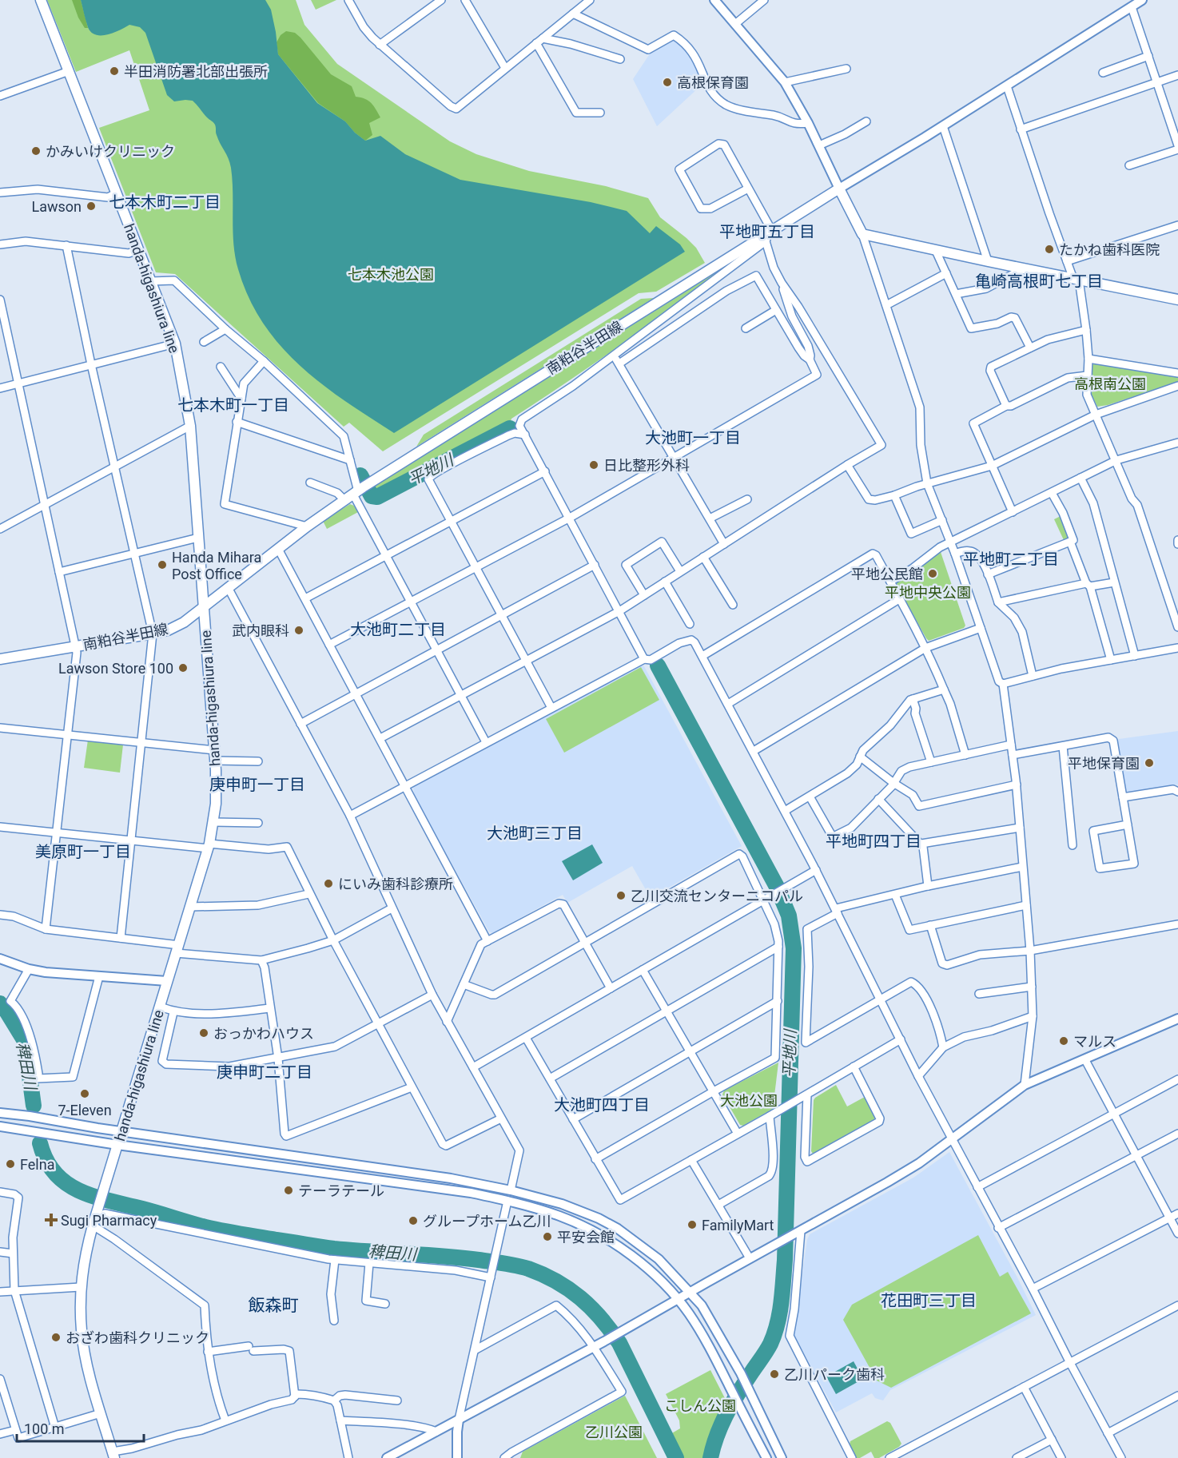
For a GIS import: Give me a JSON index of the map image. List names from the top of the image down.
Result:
{
  "streets": {
    "main road": ["handa-higashiura line", "南粕谷半田線"]
  },
  "crossings": [
    ["handa-higashiura line", "南粕谷半田線"]
  ],
  "districts": [
    "七本木町二丁目",
    "平地町五丁目",
    "亀崎高根町七丁目",
    "七本木町一丁目",
    "大池町一丁目",
    "平地町二丁目",
    "大池町二丁目",
    "庚申町一丁目",
    "大池町三丁目",
    "平地町四丁目",
    "美原町一丁目",
    "庚申町二丁目",
    "大池町四丁目",
    "花田町三丁目",
    "飯森町"
  ],
  "water": ["平地川", "稗田川"],
  "parks": [
    "七本木池公園",
    "高根南公園",
    "平地中央公園",
    "大池公園",
    "こしん公園",
    "乙川公園"
  ],
  "places": {
    "other": [
      "半田消防署北部出張所",
      "高根保育園",
      "かみいけクリニック",
      "Lawson",
      "たかね歯科医院",
      "日比整形外科",
      "Handa Mihara Post Office",
      "平地公民館",
      "武内眼科",
      "Lawson Store 100",
      "平地保育園",
      "にいみ歯科診療所",
      "乙川交流センターニコパル",
      "おっかわハウス",
      "マルス",
      "7-Eleven",
      "Felna",
      "テーラテール",
      "グループホーム乙川",
      "FamilyMart",
      "平安会館",
      "おざわ歯科クリニック",
      "乙川パーク歯科"
    ],
    "health": ["Sugi Pharmacy"]
  },
  "scale_bar": "100 m"
}
